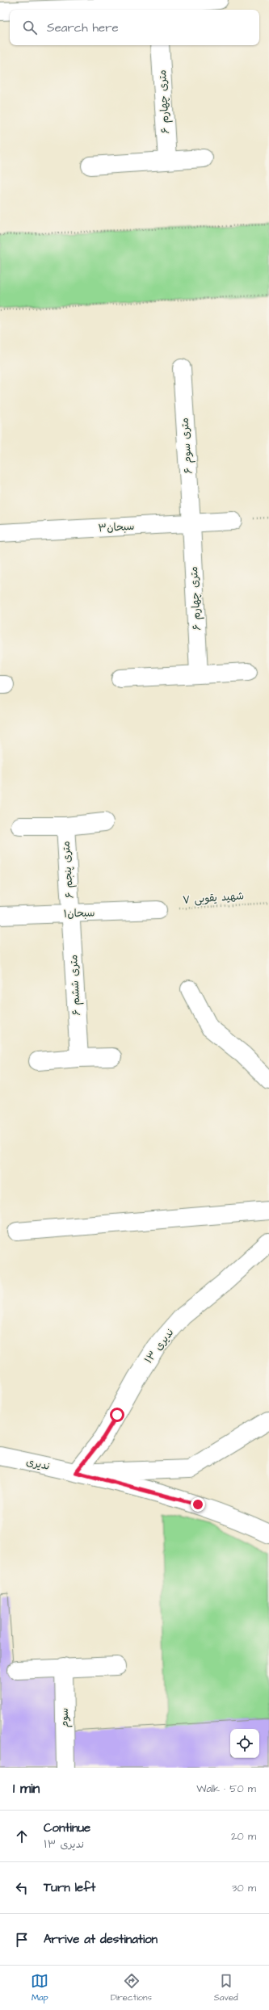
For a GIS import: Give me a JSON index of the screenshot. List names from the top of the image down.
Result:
{
  "streets": {
    "street": [
      "۶ متری چهارم",
      "۶ متری سوم",
      "سبحان۳",
      "۶ متری پنجم",
      "سبحان۱",
      "۶ متری ششم",
      "ندیری ۱۳",
      "ندیری",
      "سوم"
    ],
    "path": ["شهید یقوبی ۷"]
  },
  "crossings": [
    ["۶ متری چهارم", "۶ متری سوم"],
    ["۶ متری چهارم", "سبحان۳"],
    ["۶ متری سوم", "سبحان۳"],
    ["۶ متری پنجم", "سبحان۱"],
    ["۶ متری پنجم", "۶ متری ششم"],
    ["شهید یقوبی ۷", "سبحان۱"],
    ["سبحان۱", "۶ متری ششم"],
    ["ندیری ۱۳", "ندیری"]
  ],
  "page": {
    "search": "Search here",
    "heading": ["1 min", "Walk · 50 m"],
    "list": [
      ["Continue", "ندیری ۱۳", "20 m"],
      ["Turn left", "30 m"],
      "Arrive at destination"
    ],
    "nav": ["Map", "Directions", "Saved"]
  }
}
